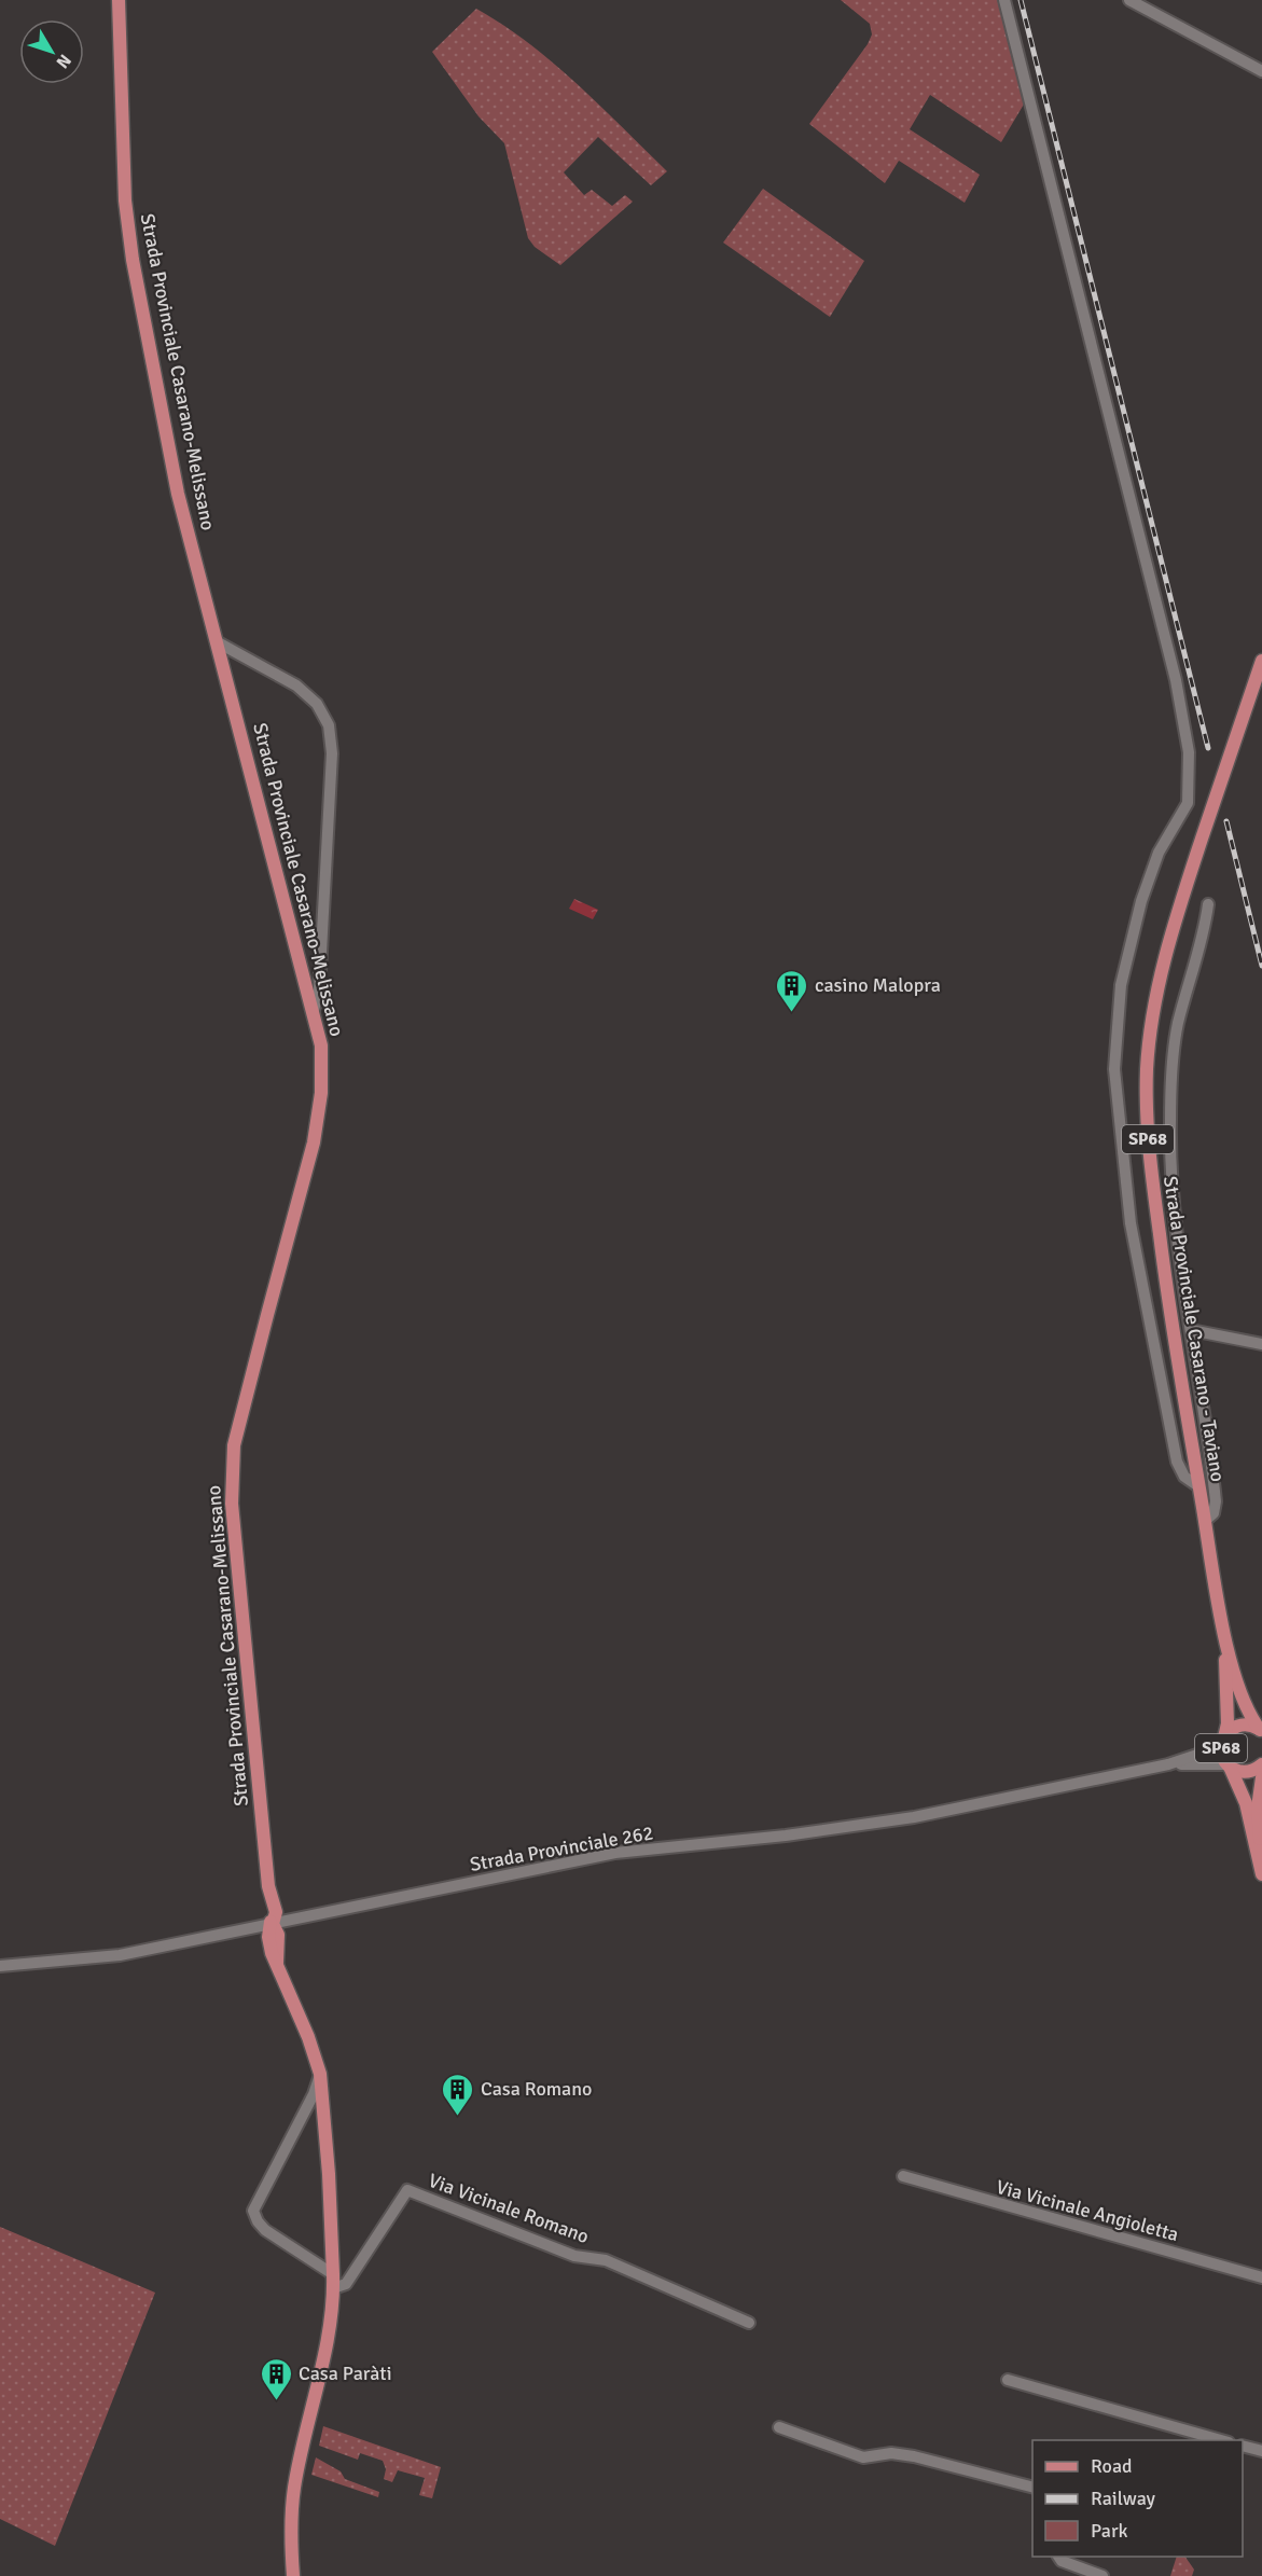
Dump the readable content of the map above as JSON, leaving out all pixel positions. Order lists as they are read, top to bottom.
{
  "streets": {
    "main road": ["Strada Provinciale Casarano-Melissano", "SP68", "Strada Provinciale Casarano - Taviano"],
    "street": ["Strada Provinciale 262", "Via Vicinale Romano", "Via Vicinale Angioletta"]
  },
  "crossings": [
    ["Strada Provinciale Casarano-Melissano", "Strada Provinciale 262"],
    ["Strada Provinciale Casarano-Melissano", "Via Vicinale Romano"],
    ["SP68", "Strada Provinciale Casarano - Taviano"]
  ],
  "places": {
    "building": ["casino Malopra", "Casa Romano", "Casa Paràti"]
  },
  "legend": ["Road", "Railway", "Park"],
  "north": "bottom right"
}
